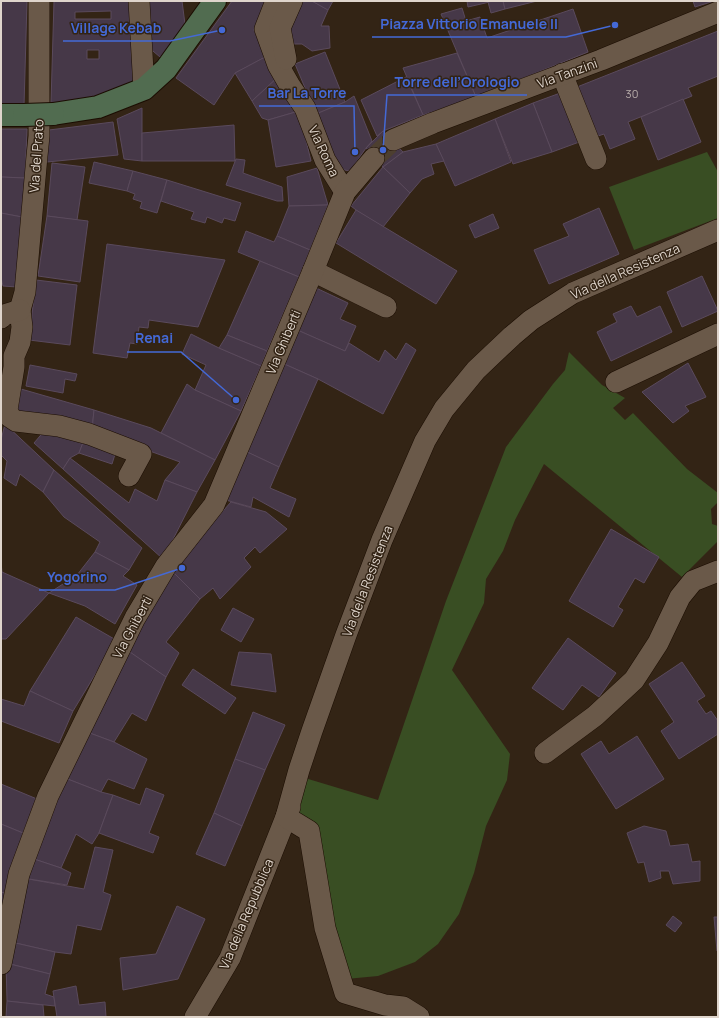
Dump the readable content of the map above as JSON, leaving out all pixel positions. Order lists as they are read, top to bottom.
{
  "streets": {
    "street": [
      "Via Tanzini",
      "Via Roma",
      "Via del Prato",
      "Via della Resistenza",
      "Via Ghiberti",
      "Via della Repubblica"
    ]
  },
  "crossings": [
    ["Via Roma", "Via Ghiberti"],
    ["Via della Resistenza", "Via della Repubblica"]
  ],
  "places": [
    "Piazza Vittorio Emanuele II",
    "Village Kebab",
    "Torre dell’Orologio",
    "Bar La Torre",
    "Renai",
    "Yogorino"
  ],
  "house_numbers": ["30"]
}
